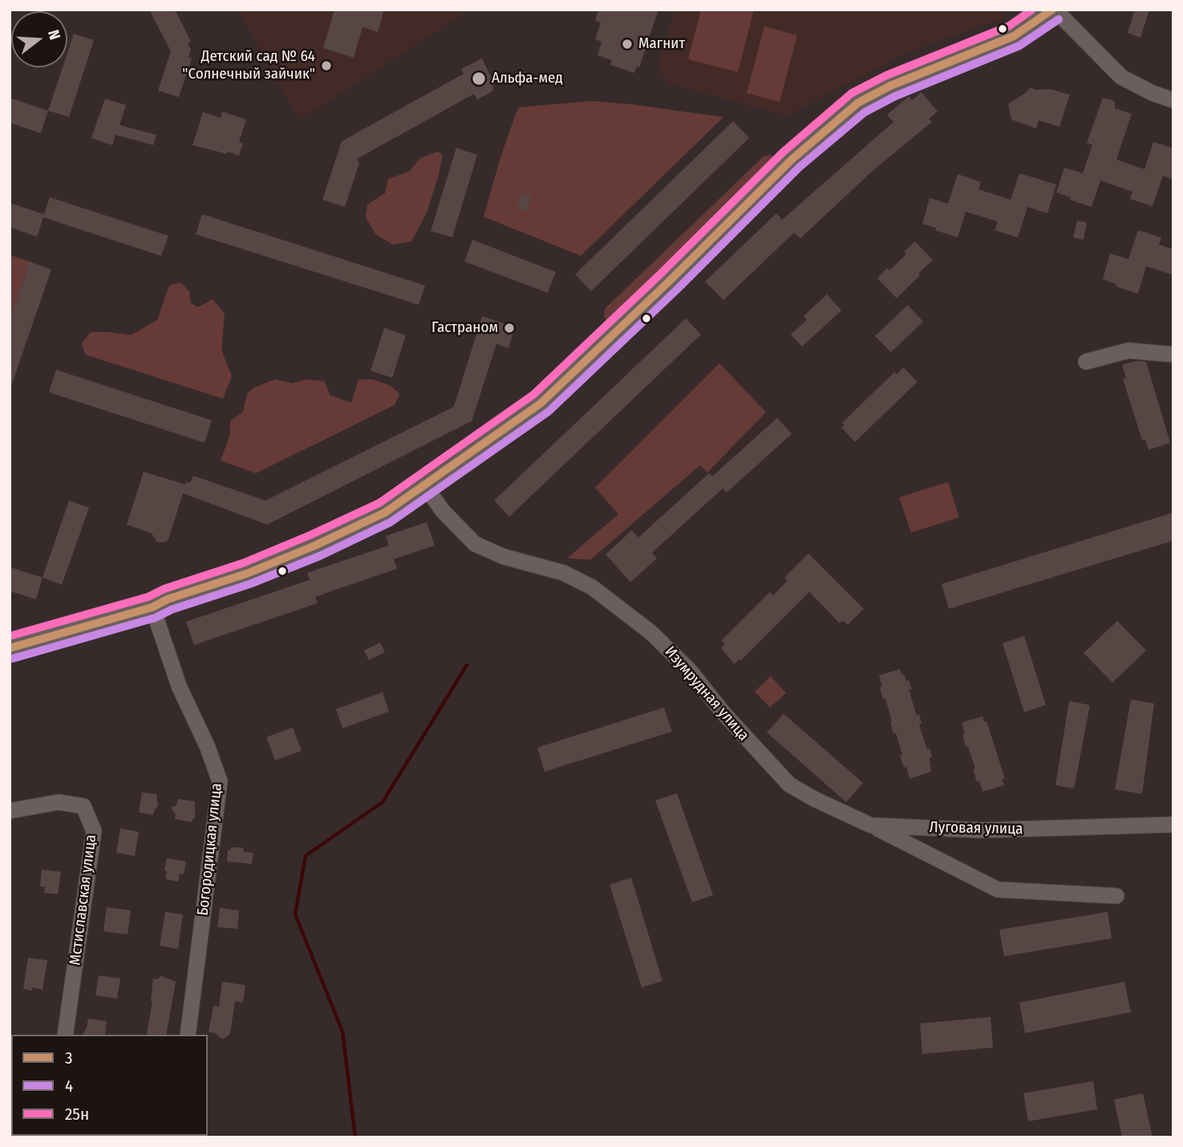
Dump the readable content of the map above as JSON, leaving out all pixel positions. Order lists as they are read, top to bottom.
{
  "streets": {
    "street": [
      "Изумрудная улица",
      "Луговая улица",
      "Богородицкая улица",
      "Мстиславская улица"
    ]
  },
  "crossings": [
    ["Изумрудная улица", "Луговая улица"]
  ],
  "places": [
    "Магнит",
    "Детский сад № 64 \"Солнечный зайчик\"",
    "Альфа-мед",
    "Гастраном"
  ],
  "lines": ["transit line 3", "transit line 25н", "transit line 4"],
  "legend": ["3", "4", "25н"],
  "north": "right"
}
